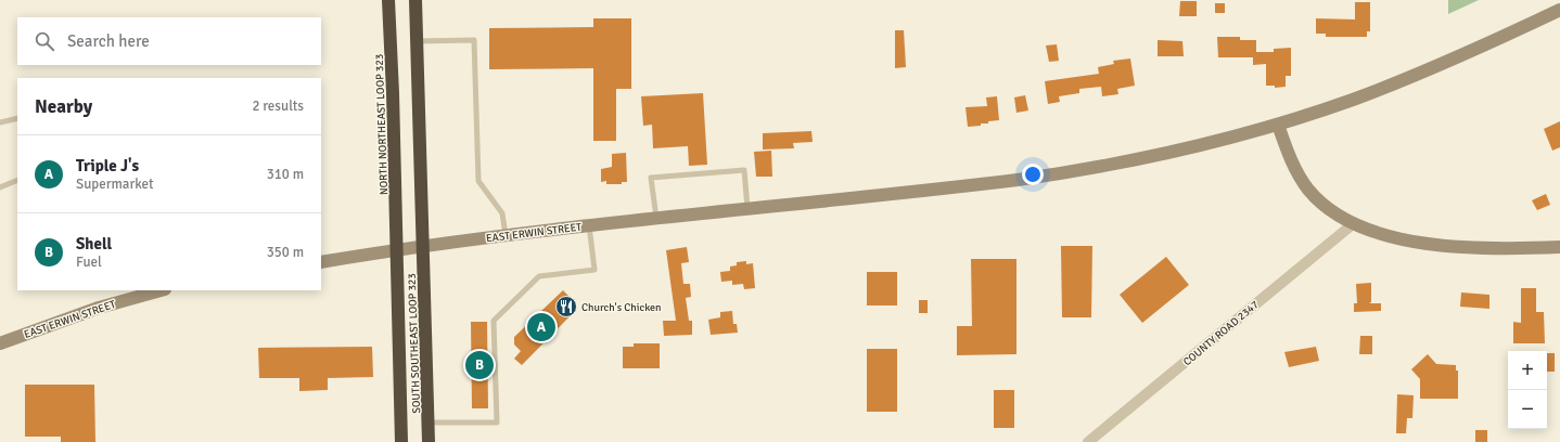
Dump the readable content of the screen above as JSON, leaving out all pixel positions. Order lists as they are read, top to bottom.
{
  "streets": {
    "highway": ["NORTH NORTHEAST LOOP 323", "SOUTH SOUTHEAST LOOP 323"],
    "main road": ["EAST ERWIN STREET"],
    "street": ["COUNTY ROAD 2347"]
  },
  "crossings": [
    ["NORTH NORTHEAST LOOP 323", "EAST ERWIN STREET"],
    ["NORTH NORTHEAST LOOP 323", "SOUTH SOUTHEAST LOOP 323"],
    ["EAST ERWIN STREET", "SOUTH SOUTHEAST LOOP 323"]
  ],
  "places": {
    "restaurant": ["Church's Chicken"]
  },
  "page": {
    "search": "Search here",
    "heading": ["Nearby", "2 results"],
    "list": [
      {
        "mark": "A",
        "name": "Triple J's",
        "note": "Supermarket",
        "value": "310 m"
      },
      {
        "mark": "B",
        "name": "Shell",
        "note": "Fuel",
        "value": "350 m"
      }
    ],
    "pins": ["A", "B"],
    "map_buttons": ["+", "−"]
  }
}
